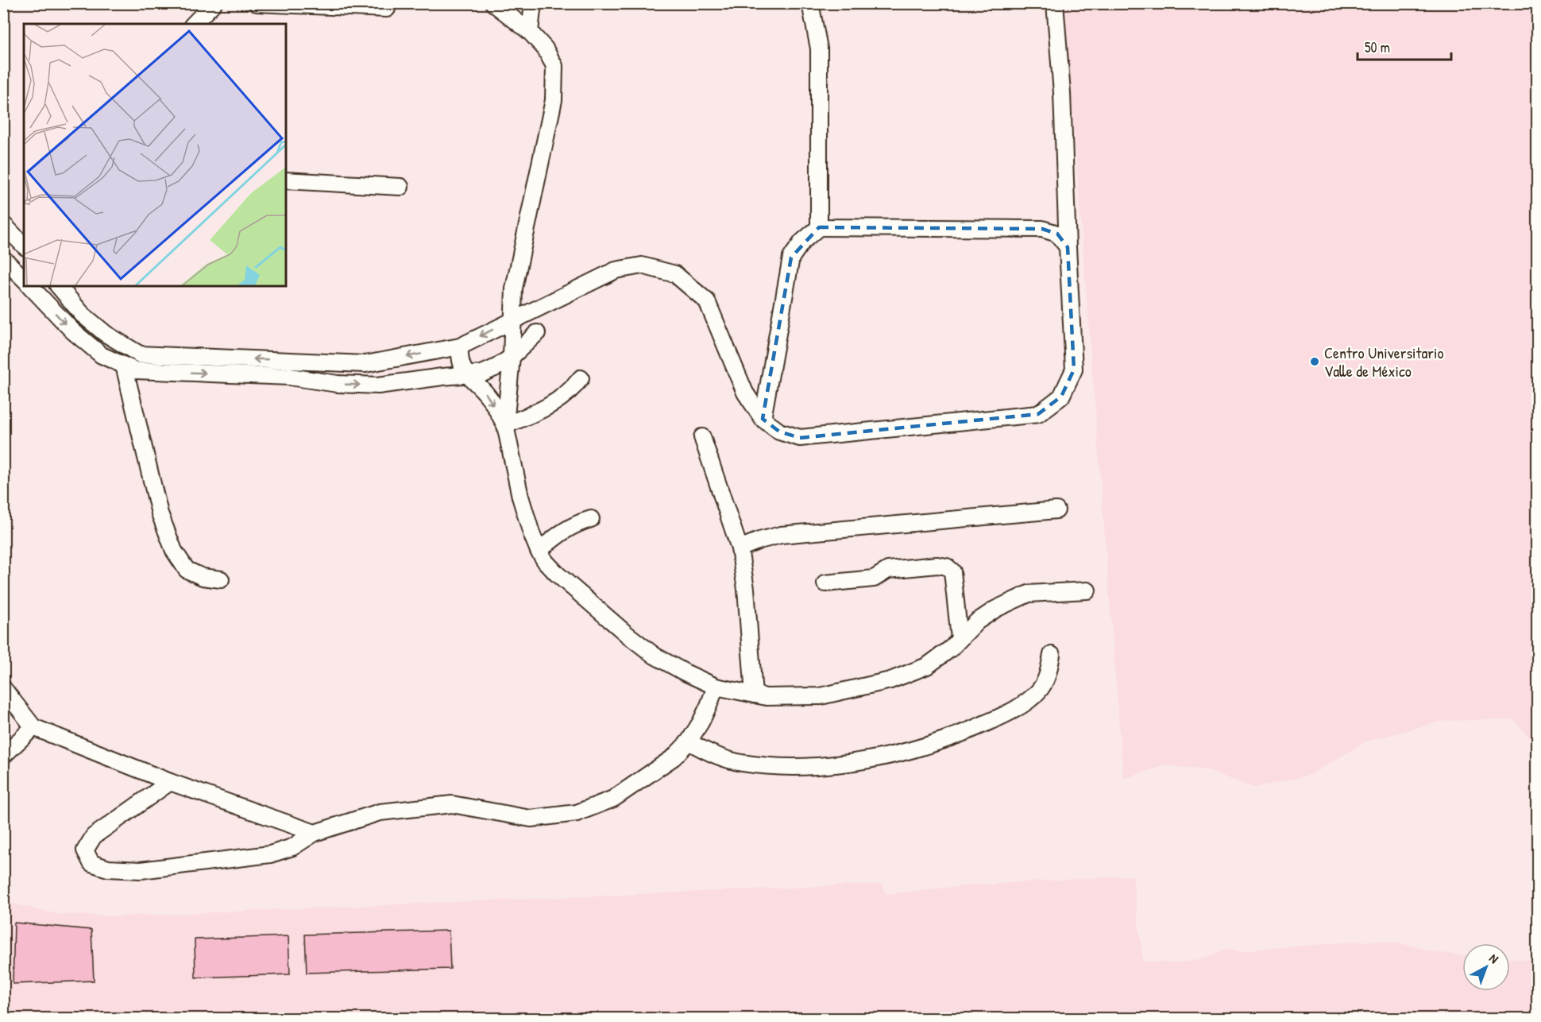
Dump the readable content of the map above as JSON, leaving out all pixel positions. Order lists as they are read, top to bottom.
{
  "places": ["Centro Universitario Valle de México"],
  "scale_bar": "50 m",
  "north": "top right"
}
